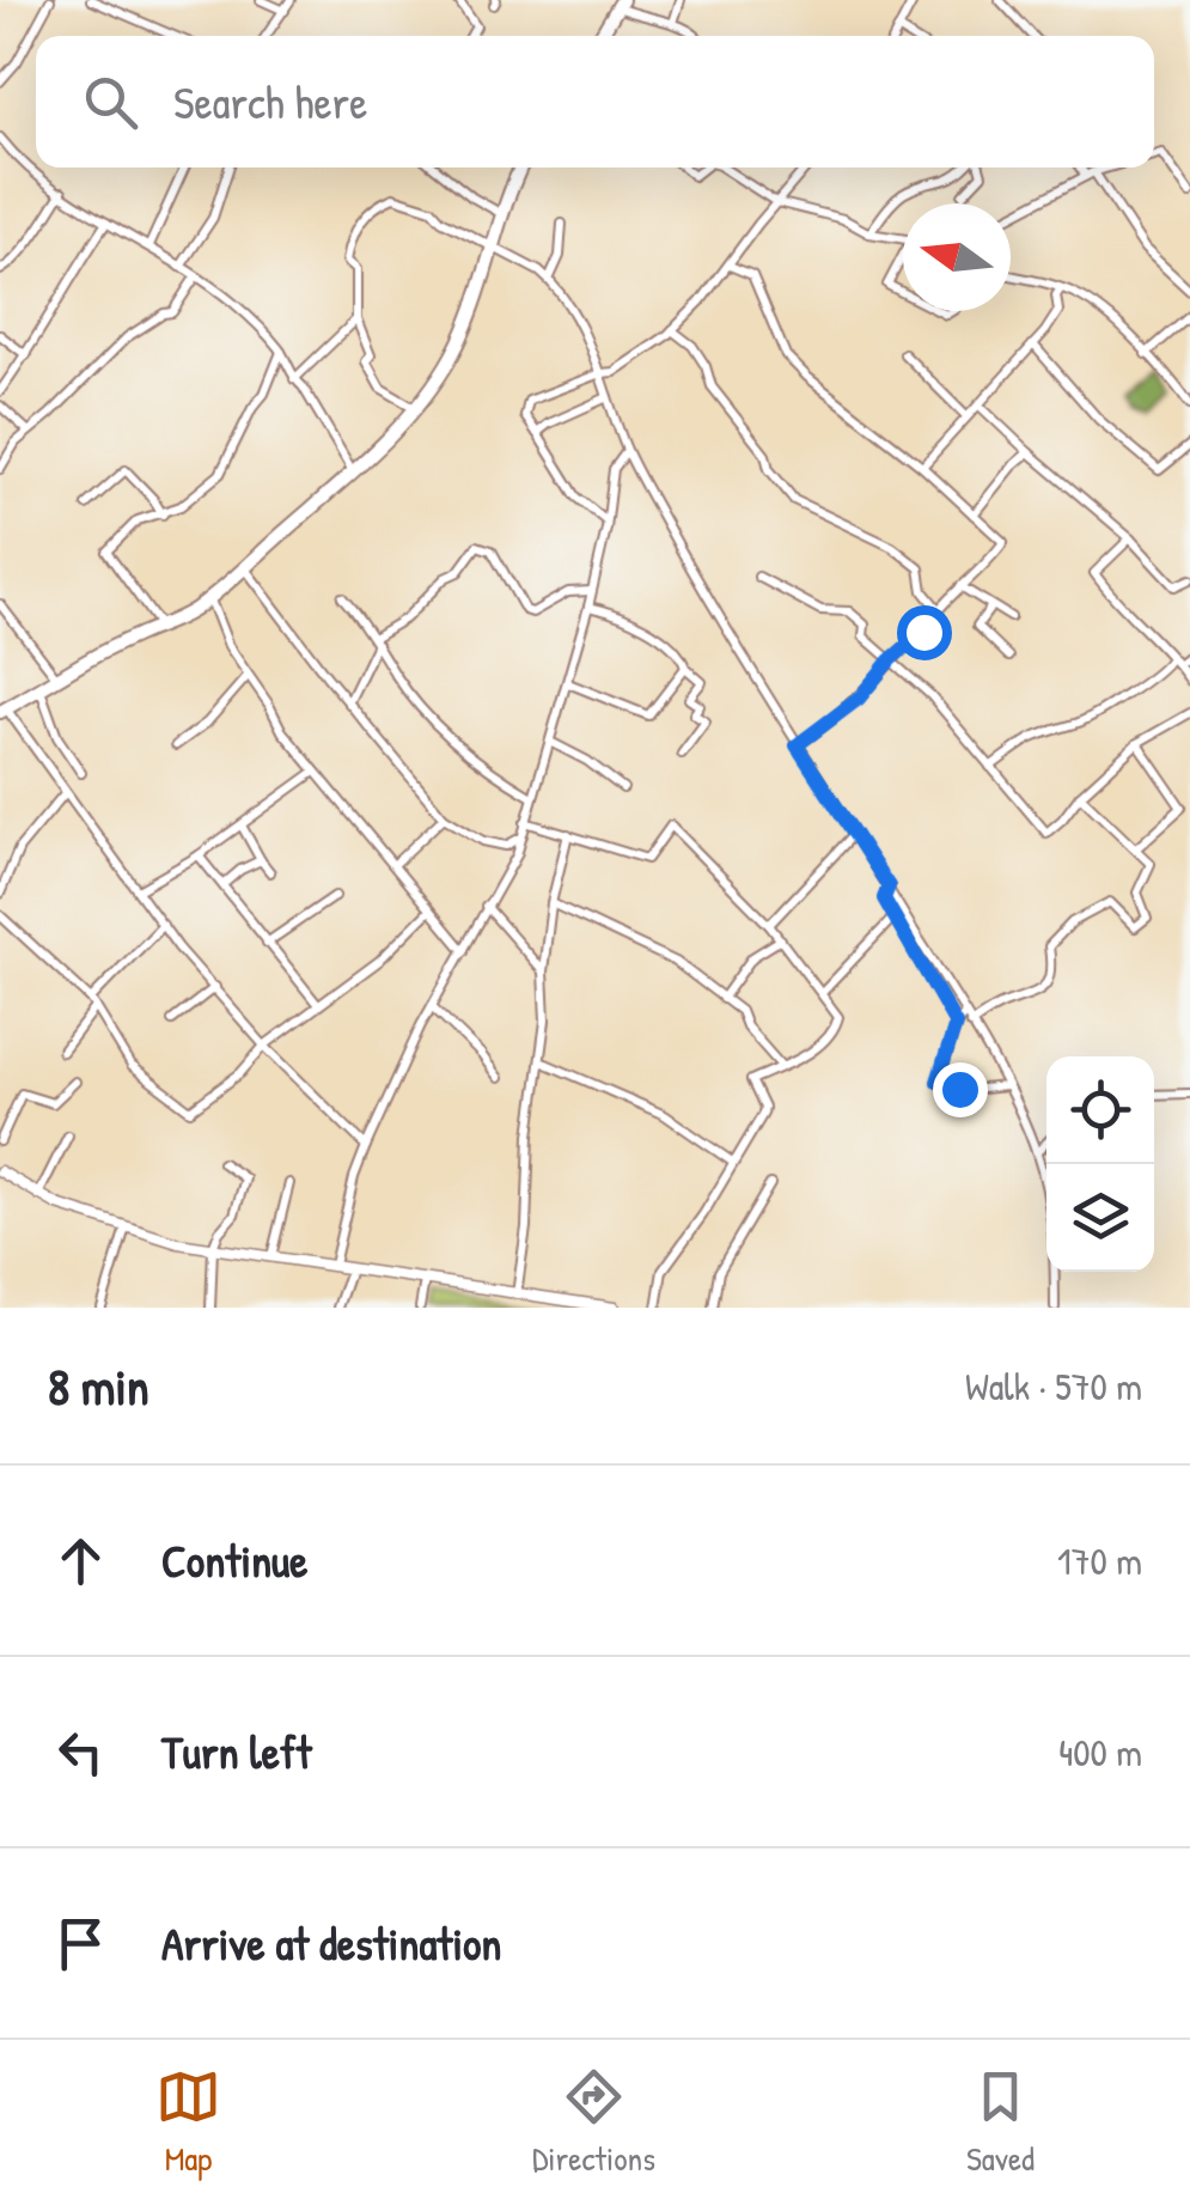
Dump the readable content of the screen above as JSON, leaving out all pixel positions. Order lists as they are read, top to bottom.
{
  "north": "left",
  "page": {
    "search": "Search here",
    "heading": ["8 min", "Walk · 570 m"],
    "list": [
      ["Continue", "170 m"],
      ["Turn left", "400 m"],
      "Arrive at destination"
    ],
    "nav": ["Map", "Directions", "Saved"]
  }
}
